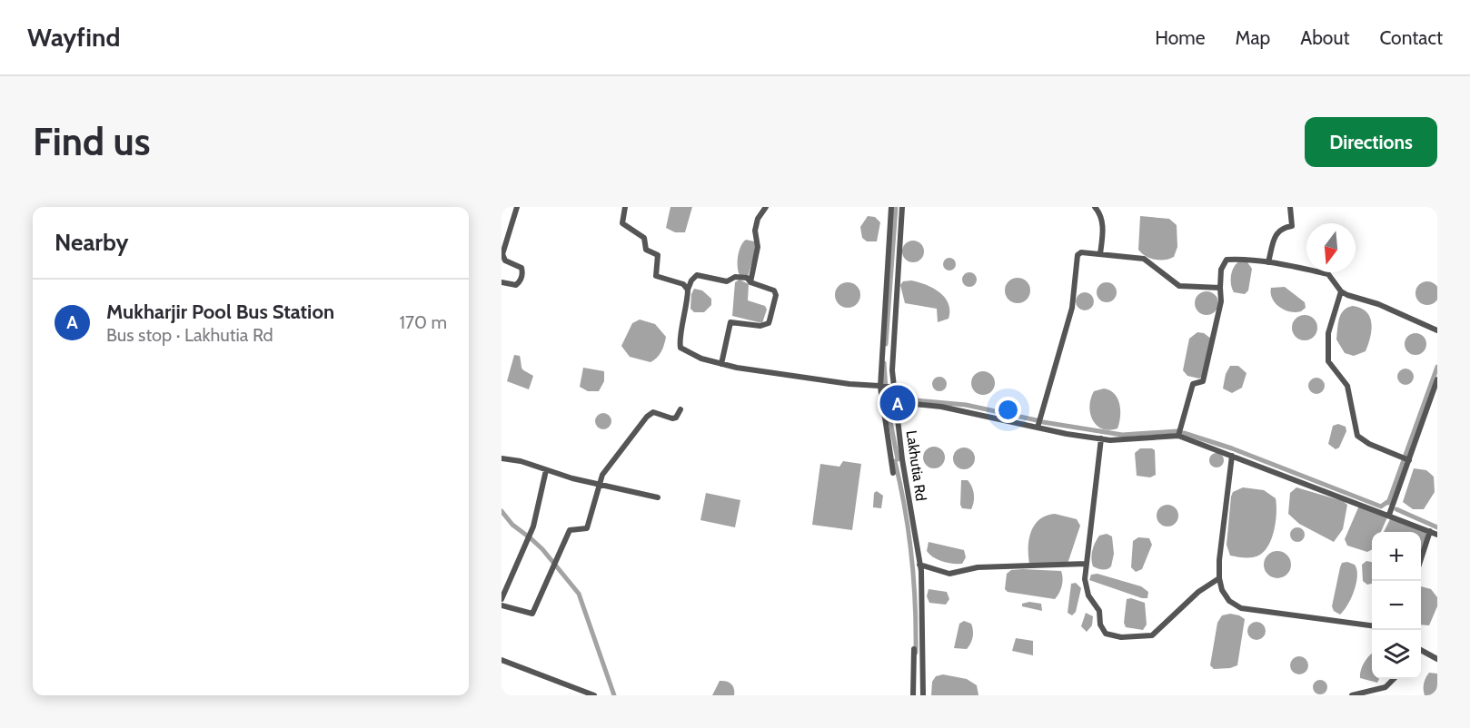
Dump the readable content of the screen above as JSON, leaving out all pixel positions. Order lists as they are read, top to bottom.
{
  "streets": {
    "street": ["Lakhutia Rd"]
  },
  "north": "bottom",
  "page": {
    "header": "Wayfind",
    "nav": [
      "Home",
      "Map",
      "About",
      "Contact"
    ],
    "buttons": "Directions",
    "title": "Find us",
    "heading": "Nearby",
    "list": [
      {
        "mark": "A",
        "name": "Mukharjir Pool Bus Station",
        "note": "Bus stop · Lakhutia Rd",
        "value": "170 m"
      }
    ],
    "pins": "A",
    "map_buttons": ["+", "−"]
  }
}
